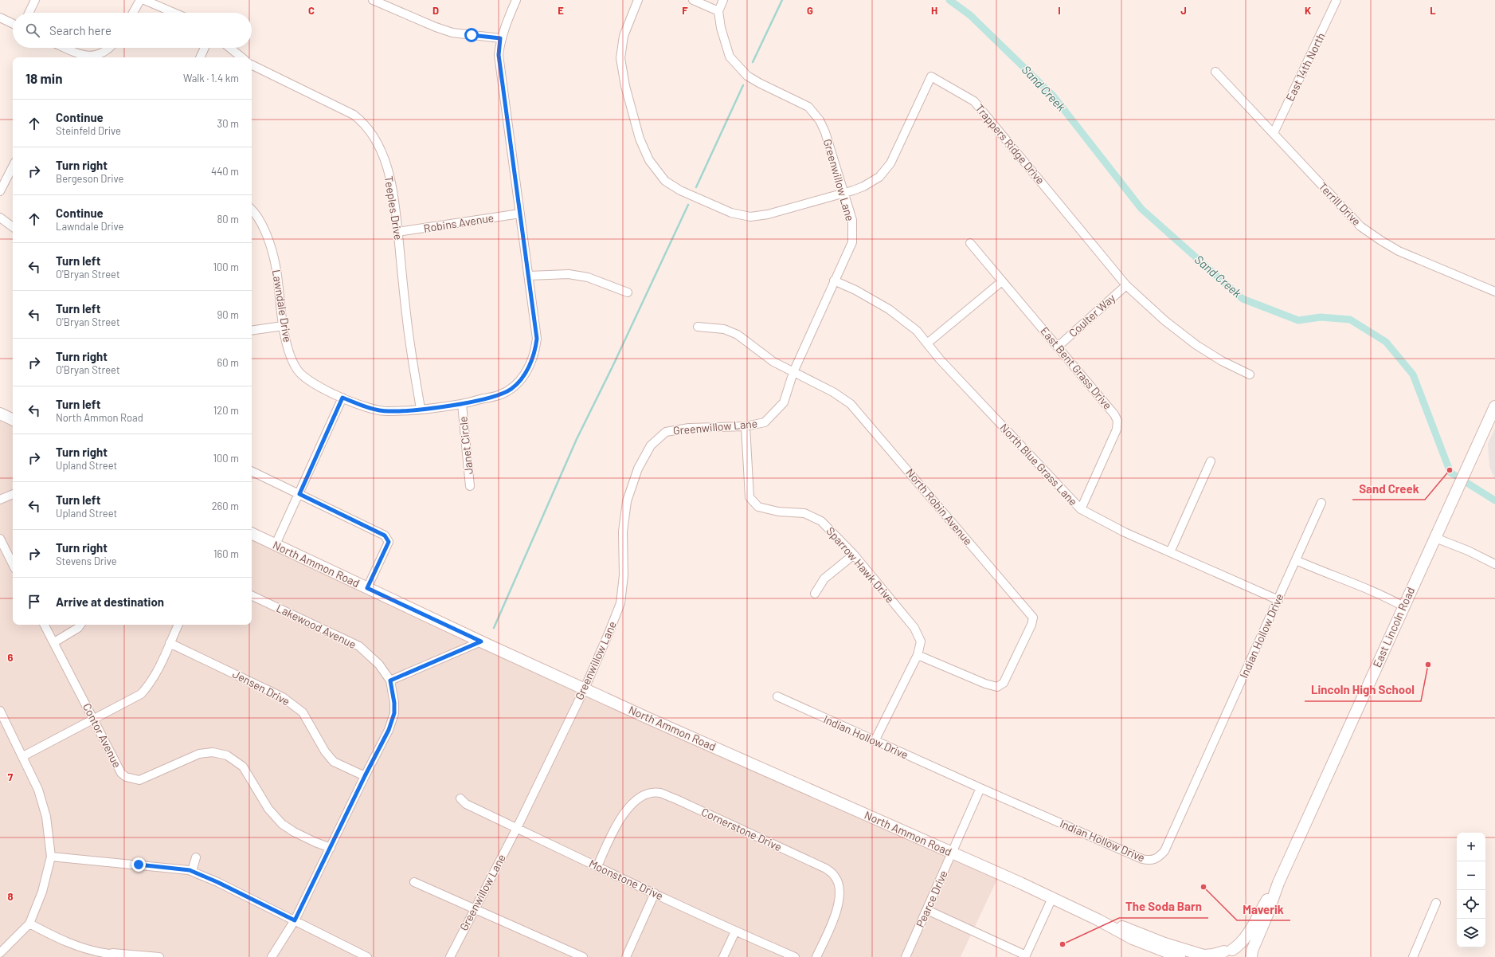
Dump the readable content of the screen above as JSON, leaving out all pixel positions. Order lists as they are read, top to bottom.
{
  "streets": {
    "main road": ["North Ammon Road", "East Lincoln Road"],
    "street": [
      "East 14th North",
      "Trappers Ridge Drive",
      "Greenwillow Lane",
      "Terrill Drive",
      "Teeples Drive",
      "Robins Avenue",
      "Lawndale Drive",
      "Coulter Way",
      "East Bent Grass Drive",
      "Janet Circle",
      "North Blue Grass Lane",
      "North Robin Avenue",
      "Sparrow Hawk Drive",
      "Lakewood Avenue",
      "Indian Hollow Drive",
      "Jensen Drive",
      "Contor Avenue",
      "Cornerstone Drive",
      "Moonstone Drive",
      "Pearce Drive"
    ]
  },
  "crossings": [
    ["East 14th North", "Terrill Drive"],
    ["Trappers Ridge Drive", "Greenwillow Lane"],
    ["Trappers Ridge Drive", "Coulter Way"],
    ["Greenwillow Lane", "North Blue Grass Lane"],
    ["Greenwillow Lane", "North Robin Avenue"],
    ["Greenwillow Lane", "North Ammon Road"],
    ["Greenwillow Lane", "Sparrow Hawk Drive"],
    ["Greenwillow Lane", "Moonstone Drive"],
    ["Teeples Drive", "Robins Avenue"],
    ["Teeples Drive", "Lawndale Drive"],
    ["Robins Avenue", "Lawndale Drive"],
    ["Lawndale Drive", "Janet Circle"],
    ["Coulter Way", "East Bent Grass Drive"],
    ["East Bent Grass Drive", "North Blue Grass Lane"],
    ["North Blue Grass Lane", "Indian Hollow Drive"],
    ["North Robin Avenue", "Sparrow Hawk Drive"],
    ["North Ammon Road", "East Lincoln Road"],
    ["North Ammon Road", "Pearce Drive"],
    ["Sparrow Hawk Drive", "Indian Hollow Drive"],
    ["Indian Hollow Drive", "Pearce Drive"],
    ["Cornerstone Drive", "Moonstone Drive"]
  ],
  "water": ["Sand Creek"],
  "places": [
    "Sand Creek",
    "Lincoln High School",
    "Maverik",
    "The Soda Barn"
  ],
  "page": {
    "search": "Search here",
    "heading": ["18 min", "Walk · 1.4 km"],
    "list": [
      ["Continue", "Steinfeld Drive", "30 m"],
      ["Turn right", "Bergeson Drive", "440 m"],
      ["Continue", "Lawndale Drive", "80 m"],
      ["Turn left", "O'Bryan Street", "100 m"],
      ["Turn left", "O'Bryan Street", "90 m"],
      ["Turn right", "O'Bryan Street", "60 m"],
      ["Turn left", "North Ammon Road", "120 m"],
      ["Turn right", "Upland Street", "100 m"],
      ["Turn left", "Upland Street", "260 m"],
      ["Turn right", "Stevens Drive", "160 m"],
      "Arrive at destination"
    ],
    "map_buttons": ["+", "−"]
  },
  "grid": {
    "columns": [
      "C",
      "D",
      "E",
      "F",
      "G",
      "H",
      "I",
      "J",
      "K",
      "L"
    ],
    "rows": ["6", "7", "8"]
  }
}
